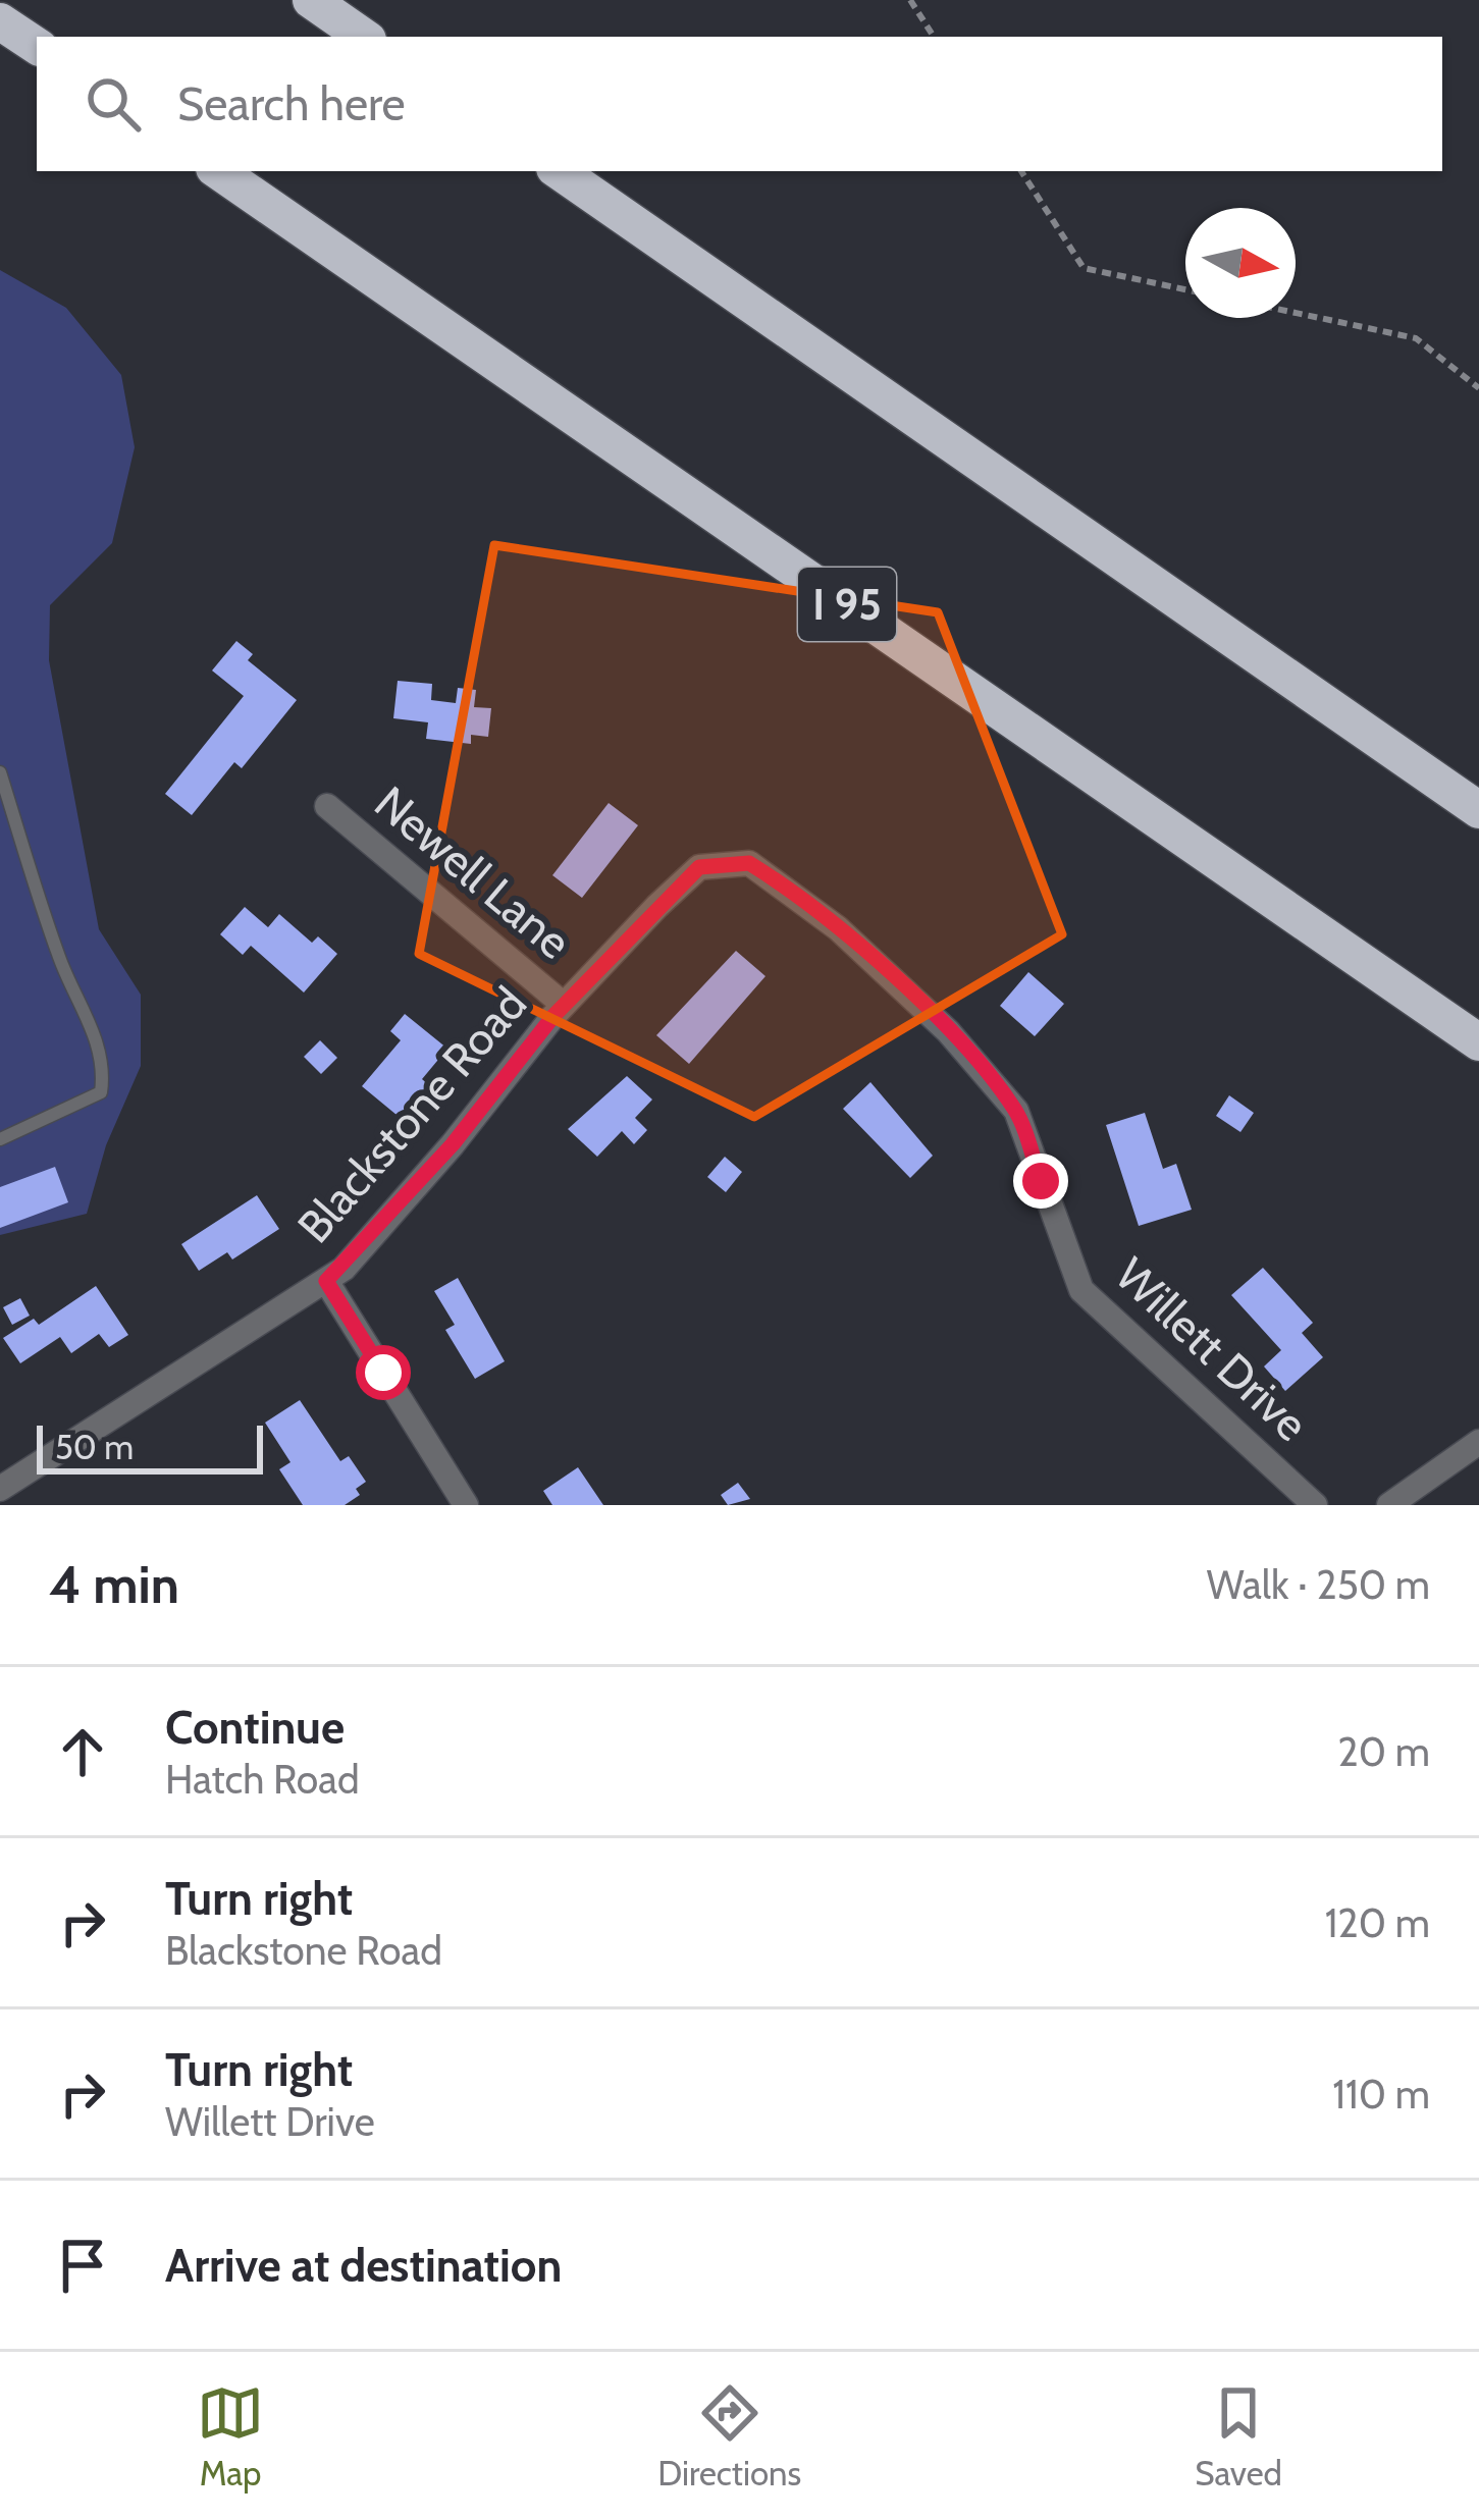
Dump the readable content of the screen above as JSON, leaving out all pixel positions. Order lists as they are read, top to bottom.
{
  "streets": {
    "highway": ["I 95"],
    "street": ["Newell Lane", "Blackstone Road", "Willett Drive"]
  },
  "crossings": [
    ["Newell Lane", "Blackstone Road"],
    ["Blackstone Road", "Willett Drive"]
  ],
  "scale_bar": "50 m",
  "north": "right",
  "page": {
    "search": "Search here",
    "scale": "50 m",
    "heading": ["4 min", "Walk · 250 m"],
    "list": [
      ["Continue", "Hatch Road", "20 m"],
      ["Turn right", "Blackstone Road", "120 m"],
      ["Turn right", "Willett Drive", "110 m"],
      "Arrive at destination"
    ],
    "nav": ["Map", "Directions", "Saved"]
  }
}
